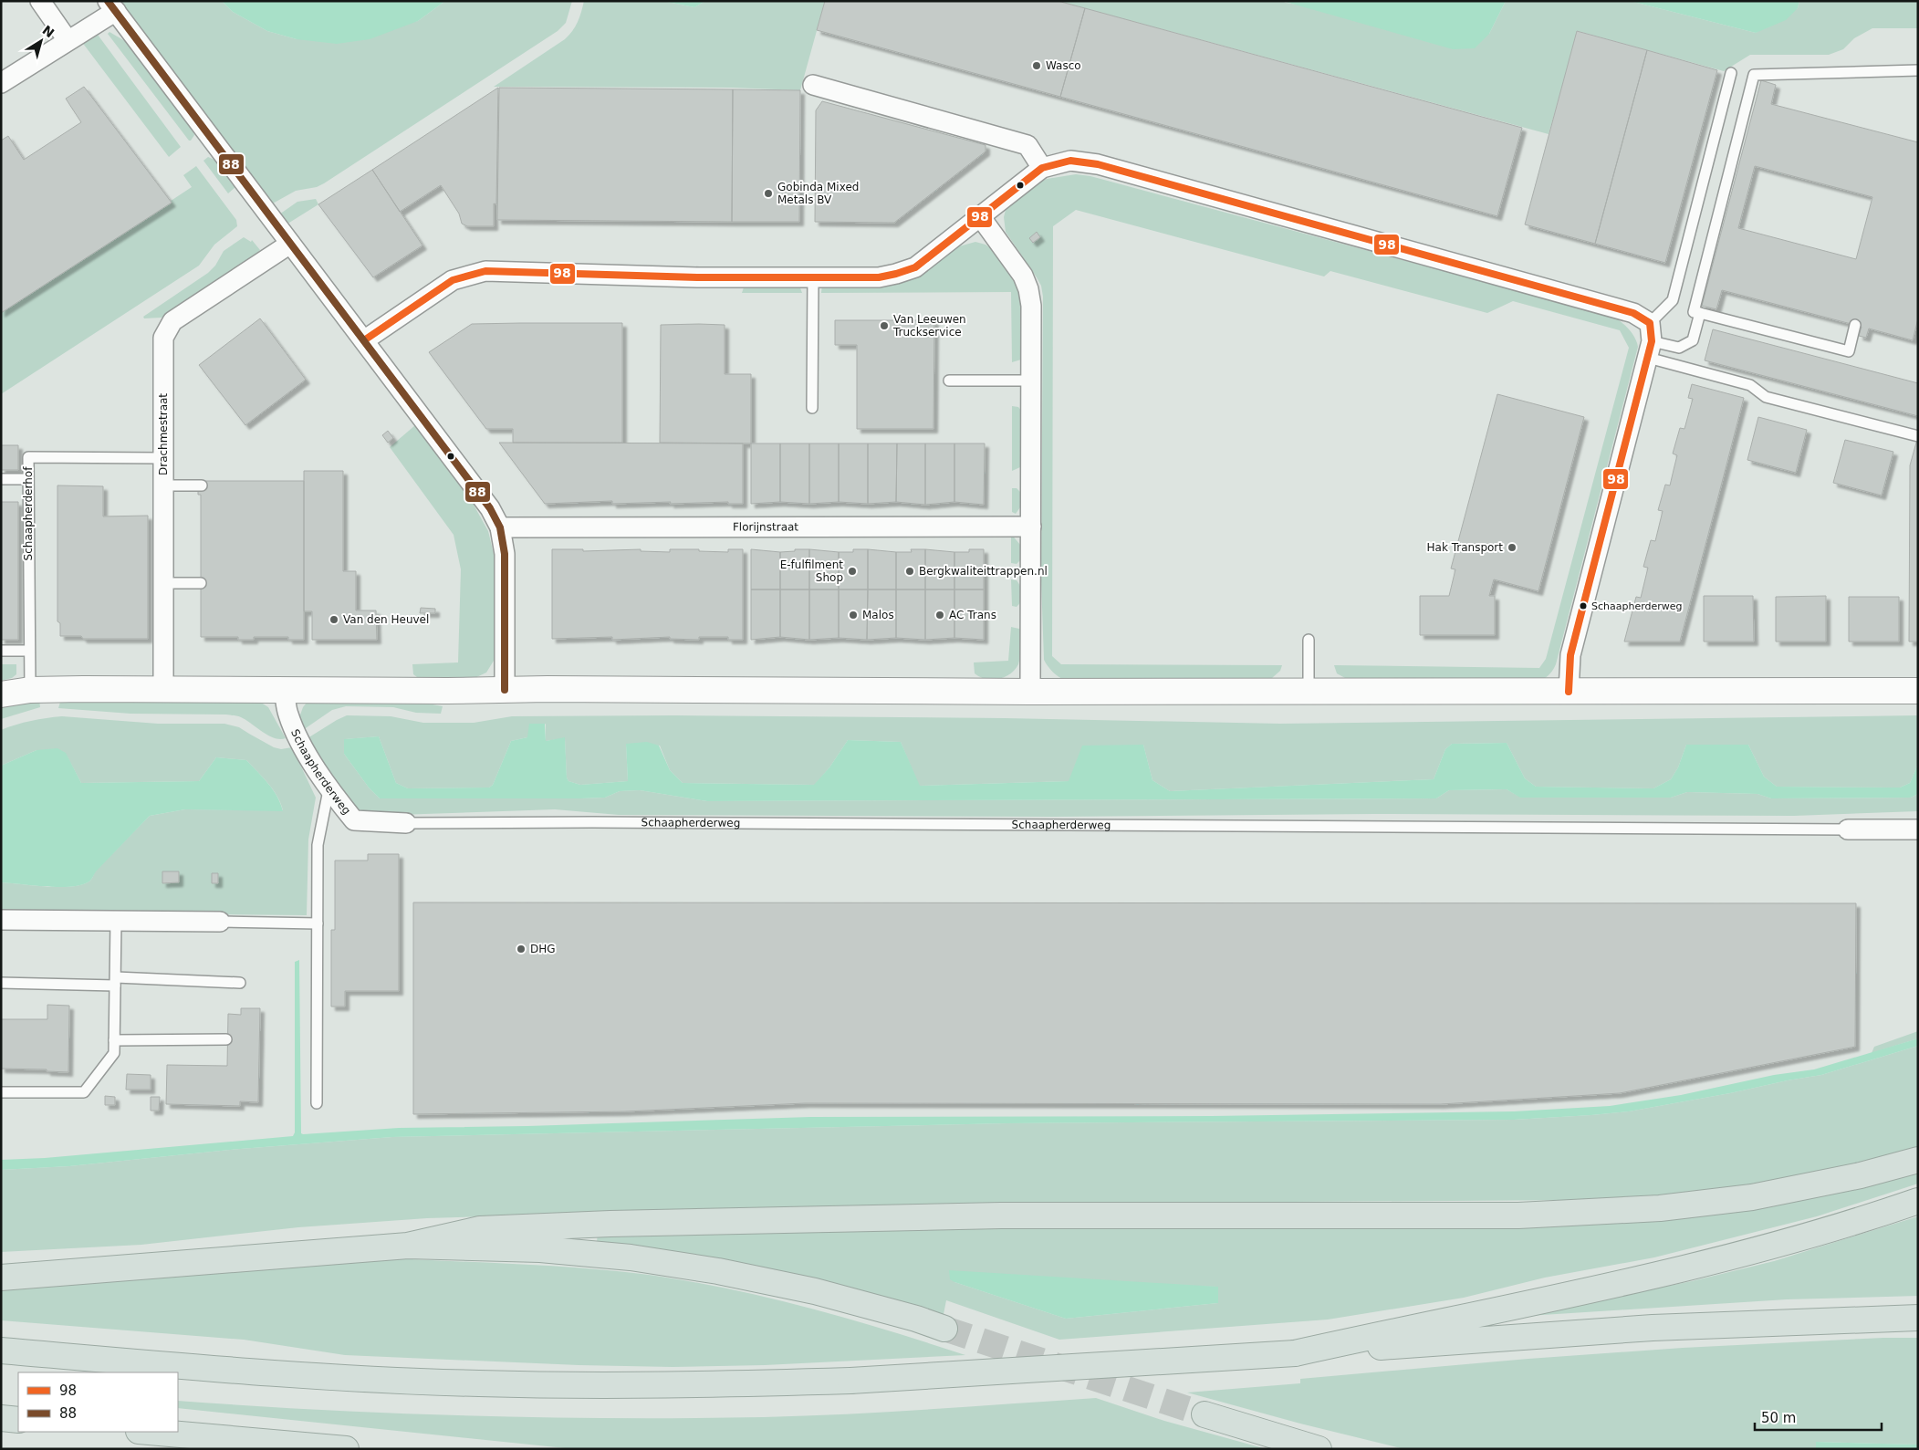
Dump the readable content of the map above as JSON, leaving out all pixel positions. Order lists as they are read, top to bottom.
{
  "streets": {
    "street": ["Drachmestraat", "Florijnstraat", "Schaapherderweg"],
    "lane": ["Schaapherderhof"]
  },
  "crossings": [
    ["Drachmestraat", "Schaapherderhof"]
  ],
  "places": [
    "Wasco",
    "Gobinda Mixed Metals BV",
    "Van Leeuwen Truckservice",
    "Hak Transport",
    "E-fulfilment Shop",
    "Bergkwaliteittrappen.nl",
    "Schaapherderweg",
    "Malos",
    "AC Trans",
    "Van den Heuvel",
    "DHG"
  ],
  "lines": ["transit line 88", "transit line 98"],
  "legend": ["98", "88"],
  "scale_bar": "50 m",
  "north": "top right"
}
